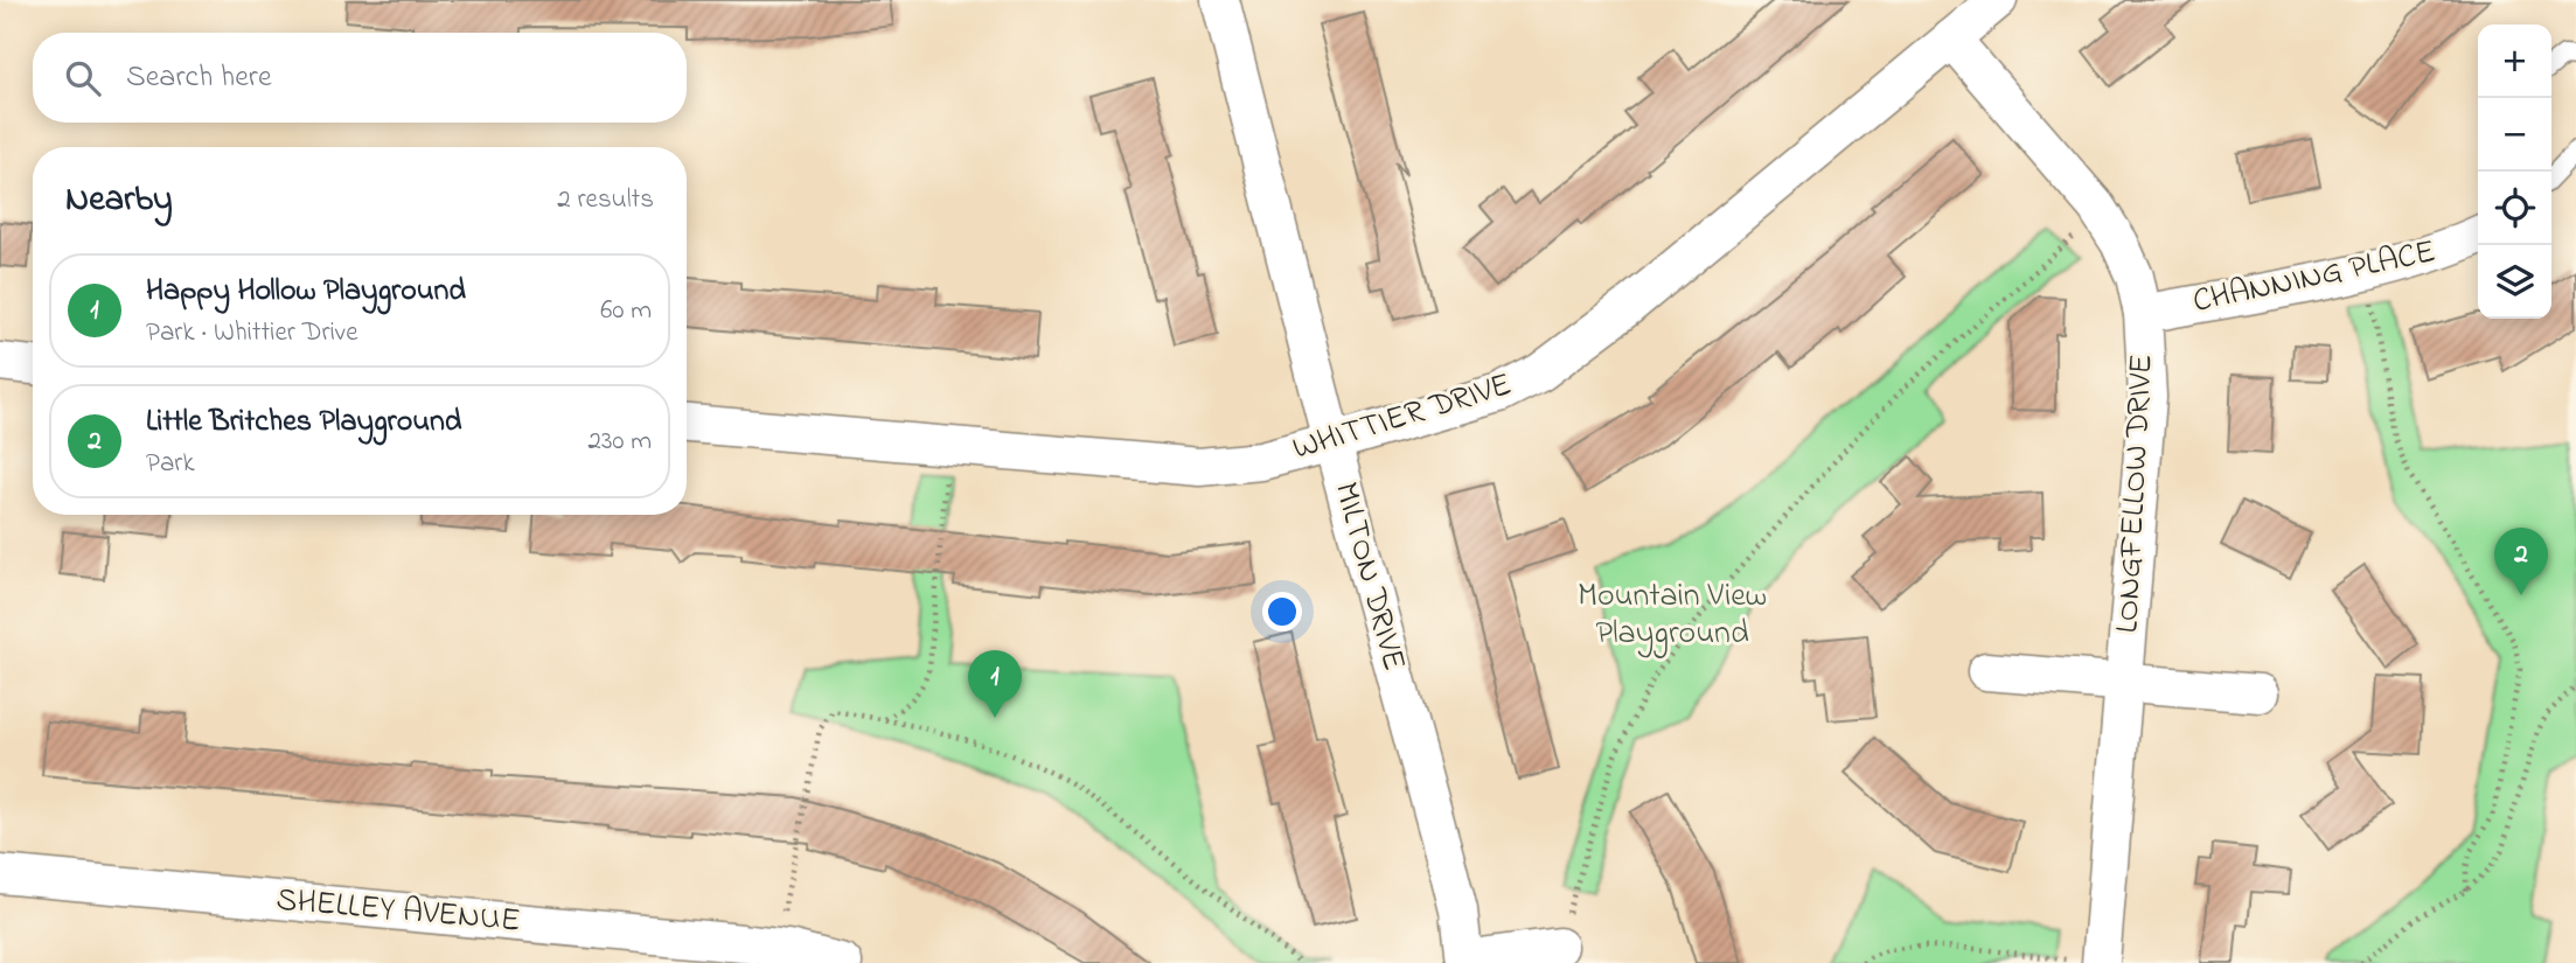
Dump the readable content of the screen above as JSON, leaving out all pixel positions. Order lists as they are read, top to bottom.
{
  "streets": {
    "street": [
      "CHANNING PLACE",
      "WHITTIER DRIVE",
      "LONGFELLOW DRIVE",
      "MILTON DRIVE",
      "SHELLEY AVENUE"
    ]
  },
  "crossings": [
    ["CHANNING PLACE", "LONGFELLOW DRIVE"],
    ["WHITTIER DRIVE", "LONGFELLOW DRIVE"],
    ["WHITTIER DRIVE", "MILTON DRIVE"]
  ],
  "parks": ["Mountain View Playground"],
  "page": {
    "map_buttons": ["+", "−"],
    "search": "Search here",
    "heading": ["Nearby", "2 results"],
    "list": [
      {
        "mark": "1",
        "name": "Happy Hollow Playground",
        "note": "Park · Whittier Drive",
        "value": "60 m"
      },
      {
        "mark": "2",
        "name": "Little Britches Playground",
        "note": "Park",
        "value": "230 m"
      }
    ],
    "pins": ["2", "1"]
  }
}
